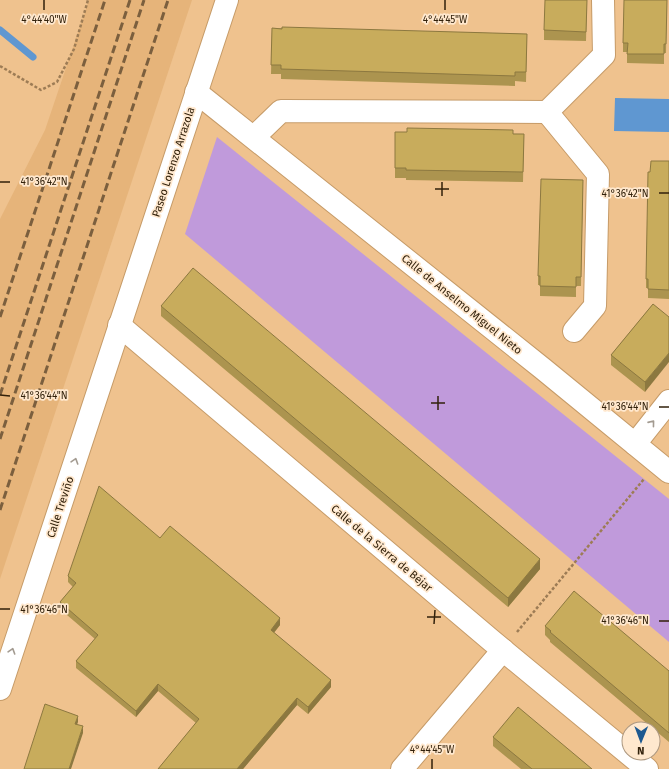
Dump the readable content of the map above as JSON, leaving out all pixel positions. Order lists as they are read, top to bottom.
{
  "streets": {
    "street": [
      "Paseo Lorenzo Arrazola",
      "Calle de Anselmo Miguel Nieto",
      "Calle Treviño",
      "Calle de la Sierra de Béjar"
    ]
  },
  "crossings": [
    ["Paseo Lorenzo Arrazola", "Calle de Anselmo Miguel Nieto"],
    ["Paseo Lorenzo Arrazola", "Calle Treviño"],
    ["Paseo Lorenzo Arrazola", "Calle de la Sierra de Béjar"],
    ["Calle Treviño", "Calle de la Sierra de Béjar"]
  ],
  "one_way": ["Calle Treviño"],
  "north": "bottom",
  "coordinates": [
    "4°44'40\"W",
    "4°44'45\"W",
    "41°36'42\"N",
    "41°36'44\"N",
    "41°36'46\"N"
  ]
}
